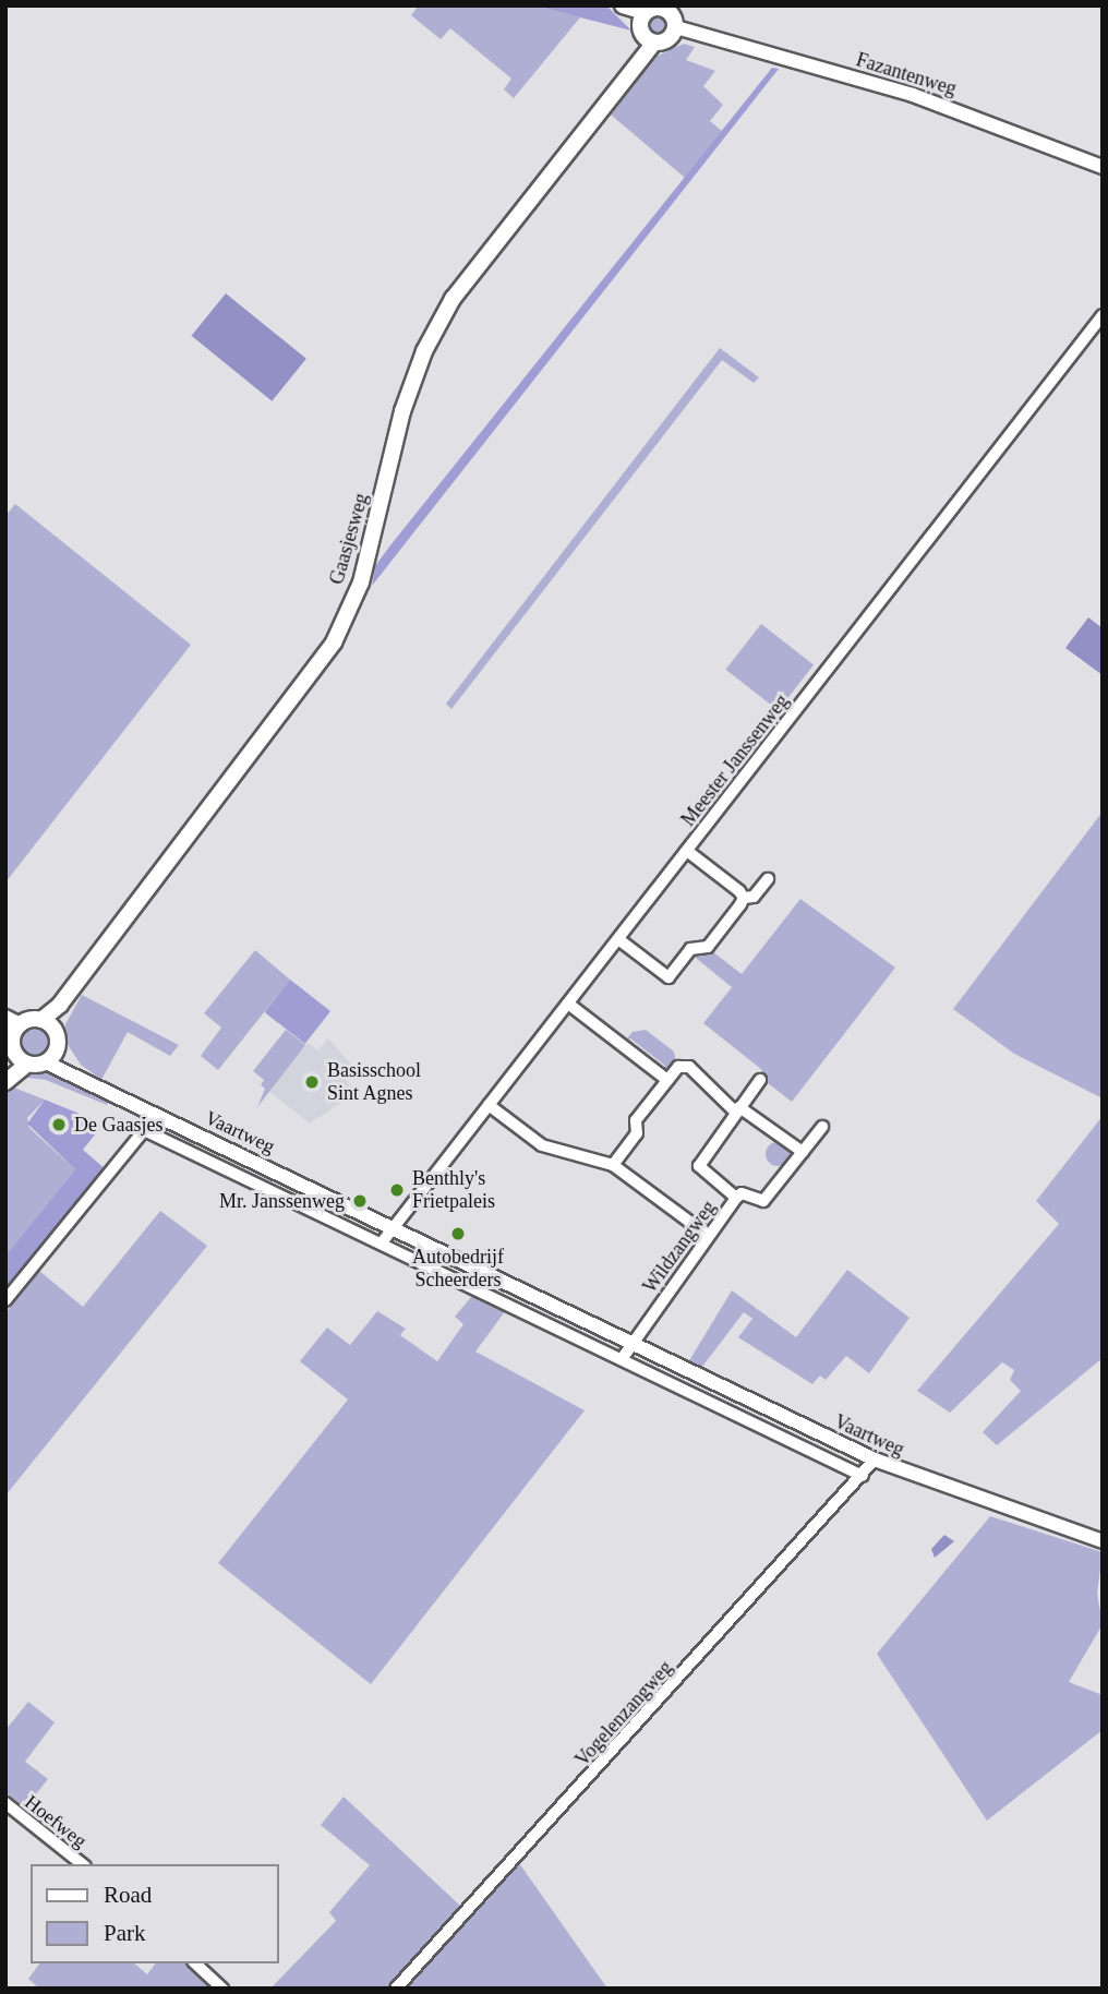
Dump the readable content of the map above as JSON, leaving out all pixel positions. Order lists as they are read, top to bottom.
{
  "streets": {
    "main road": ["Gaasjesweg"],
    "street": [
      "Fazantenweg",
      "Meester Janssenweg",
      "Vaartweg",
      "Wildzangweg",
      "Vogelenzangweg",
      "Hoefweg"
    ]
  },
  "crossings": [
    ["Meester Janssenweg", "Vaartweg"],
    ["Vaartweg", "Wildzangweg"],
    ["Vaartweg", "Vogelenzangweg"]
  ],
  "places": [
    "Basisschool Sint Agnes",
    "De Gaasjes",
    "Benthly's Frietpaleis",
    "Mr. Janssenweg",
    "Autobedrijf Scheerders"
  ],
  "legend": ["Road", "Park"]
}
